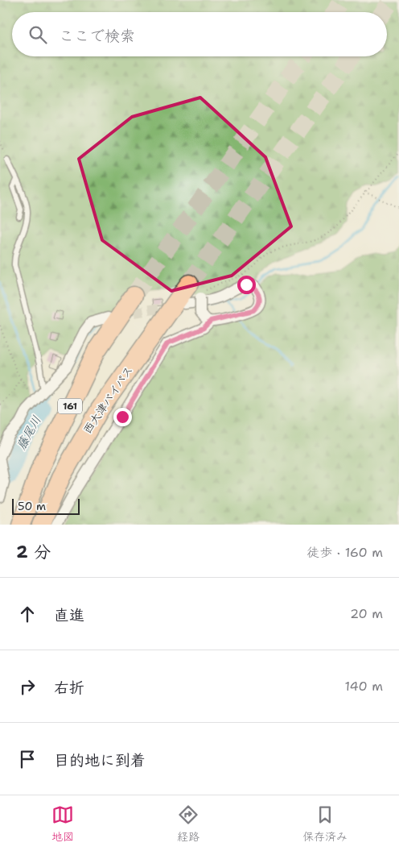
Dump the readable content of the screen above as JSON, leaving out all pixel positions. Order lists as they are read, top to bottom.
{
  "streets": {
    "highway": ["西大津バイパス", "161"]
  },
  "water": ["藤尾川"],
  "scale_bar": "50 m",
  "page": {
    "search": "ここで検索",
    "scale": "50 m",
    "heading": ["2 分", "徒歩 · 160 m"],
    "list": [
      ["直進", "20 m"],
      ["右折", "140 m"],
      "目的地に到着"
    ],
    "nav": ["地図", "経路", "保存済み"]
  }
}
